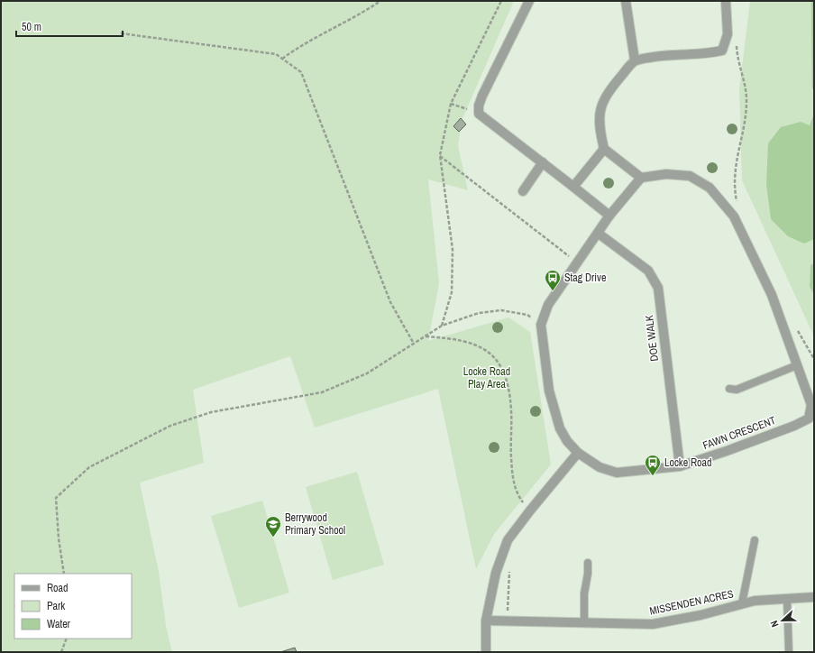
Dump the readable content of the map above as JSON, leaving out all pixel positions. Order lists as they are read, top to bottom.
{
  "streets": {
    "street": ["DOE WALK", "FAWN CRESCENT", "MISSENDEN ACRES"]
  },
  "crossings": [
    ["DOE WALK", "FAWN CRESCENT"]
  ],
  "parks": ["Locke Road Play Area"],
  "places": {
    "bus stop": ["Stag Drive", "Locke Road"],
    "school or university": ["Berrywood Primary School"]
  },
  "legend": ["Road", "Park", "Water"],
  "scale_bar": "50 m",
  "north": "left"
}
